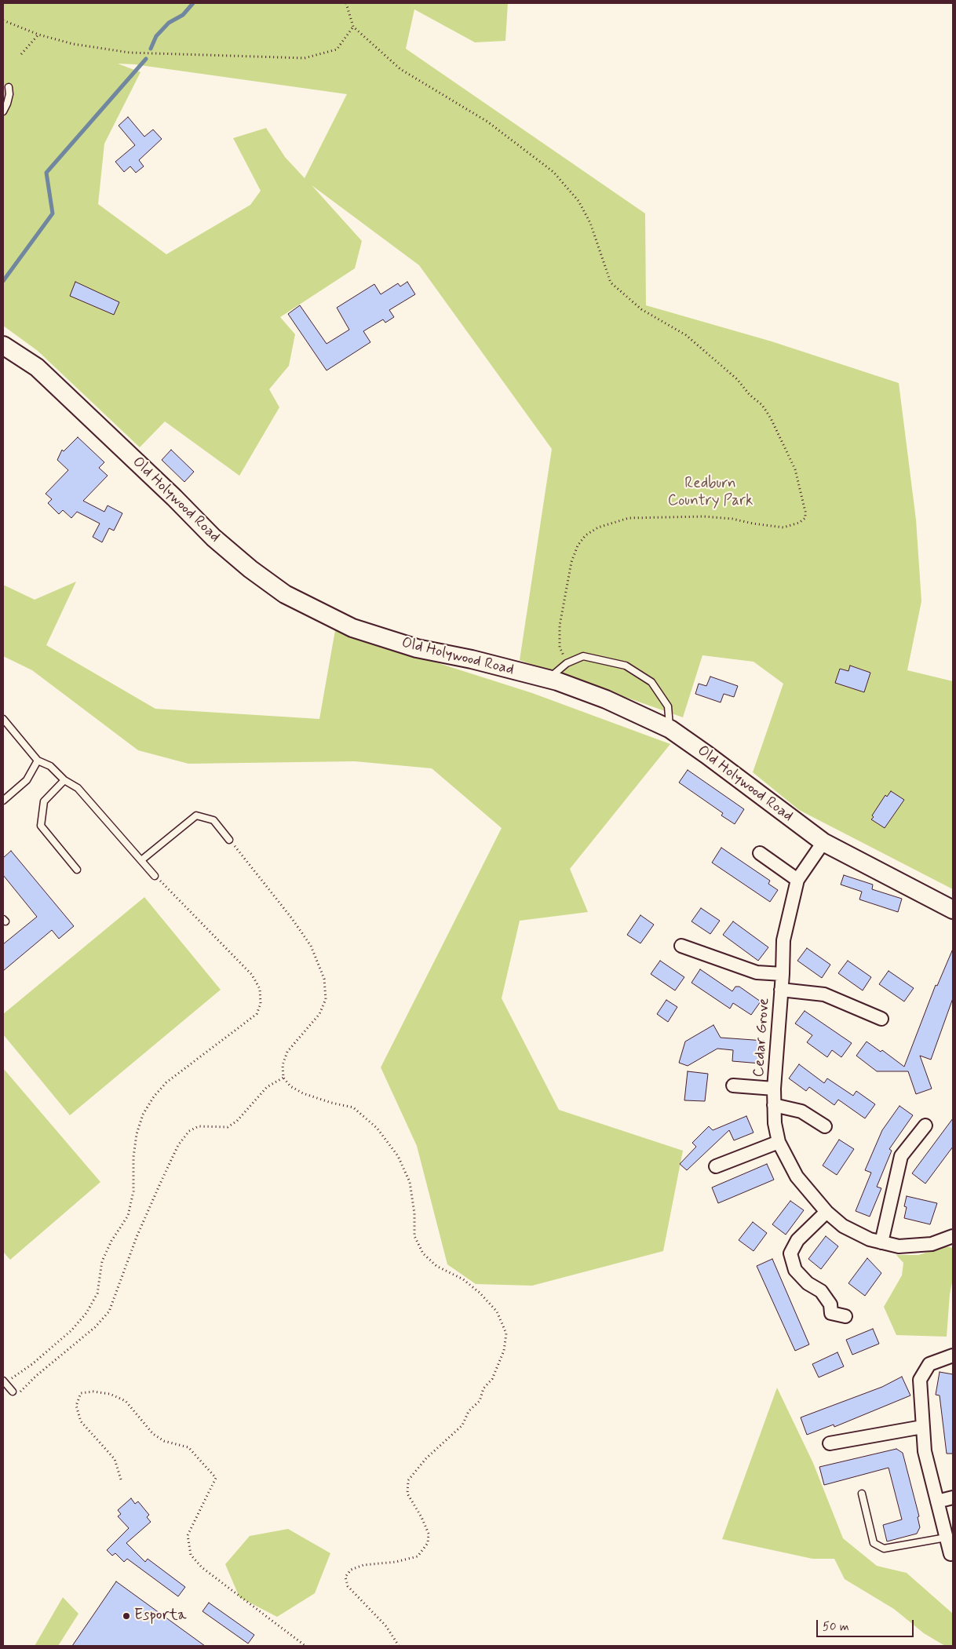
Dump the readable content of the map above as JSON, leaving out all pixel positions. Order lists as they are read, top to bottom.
{
  "streets": {
    "street": ["Old Holywood Road", "Cedar Grove"]
  },
  "crossings": [
    ["Old Holywood Road", "Cedar Grove"]
  ],
  "parks": ["Redburn Country Park"],
  "places": ["Esporta"],
  "scale_bar": "50 m"
}
